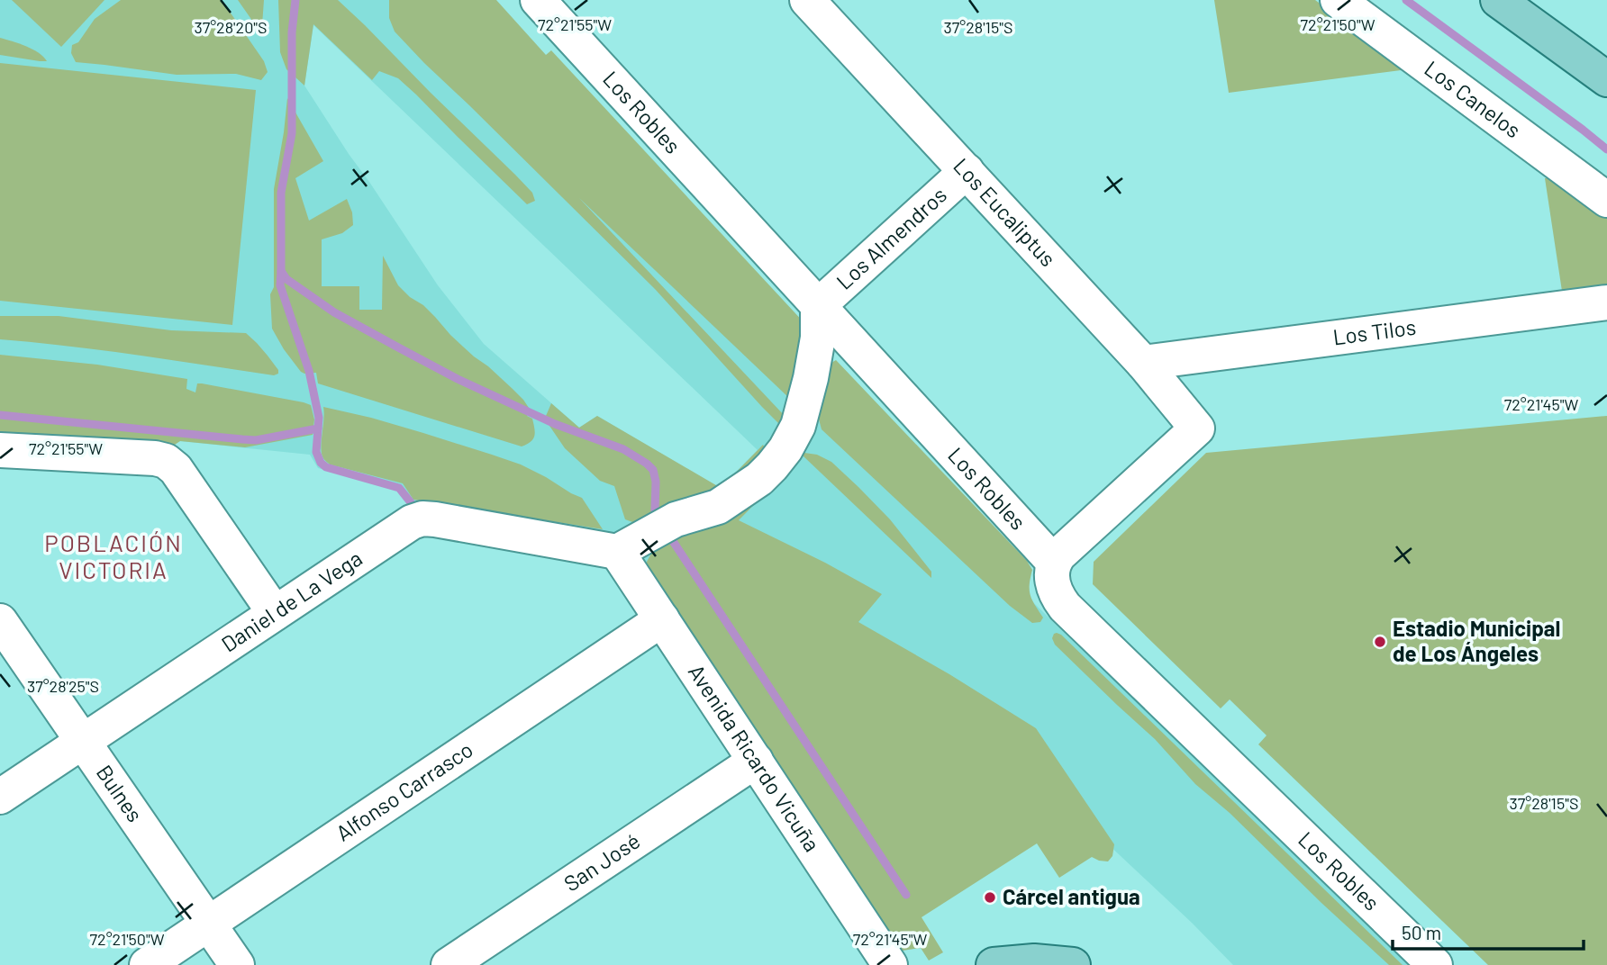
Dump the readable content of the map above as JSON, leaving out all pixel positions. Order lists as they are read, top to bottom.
{
  "streets": {
    "street": [
      "Los Canelos",
      "Los Robles",
      "Los Eucaliptus",
      "Los Almendros",
      "Los Tilos",
      "Daniel de La Vega",
      "Avenida Ricardo Vicuña",
      "Alfonso Carrasco",
      "Bulnes",
      "San José"
    ]
  },
  "crossings": [
    ["Los Robles", "Los Eucaliptus"],
    ["Los Robles", "Los Almendros"],
    ["Los Eucaliptus", "Los Almendros"],
    ["Los Eucaliptus", "Los Tilos"],
    ["Daniel de La Vega", "Avenida Ricardo Vicuña"],
    ["Daniel de La Vega", "Bulnes"],
    ["Avenida Ricardo Vicuña", "Alfonso Carrasco"],
    ["Avenida Ricardo Vicuña", "San José"],
    ["Alfonso Carrasco", "Bulnes"]
  ],
  "districts": ["POBLACIÓN VICTORIA"],
  "places": ["Estadio Municipal de Los Ángeles", "Cárcel antigua"],
  "scale_bar": "50 m",
  "coordinates": [
    "72°21'55\"W",
    "72°21'50\"W",
    "37°28'20\"S",
    "37°28'15\"S",
    "72°21'45\"W",
    "37°28'25\"S"
  ]
}
